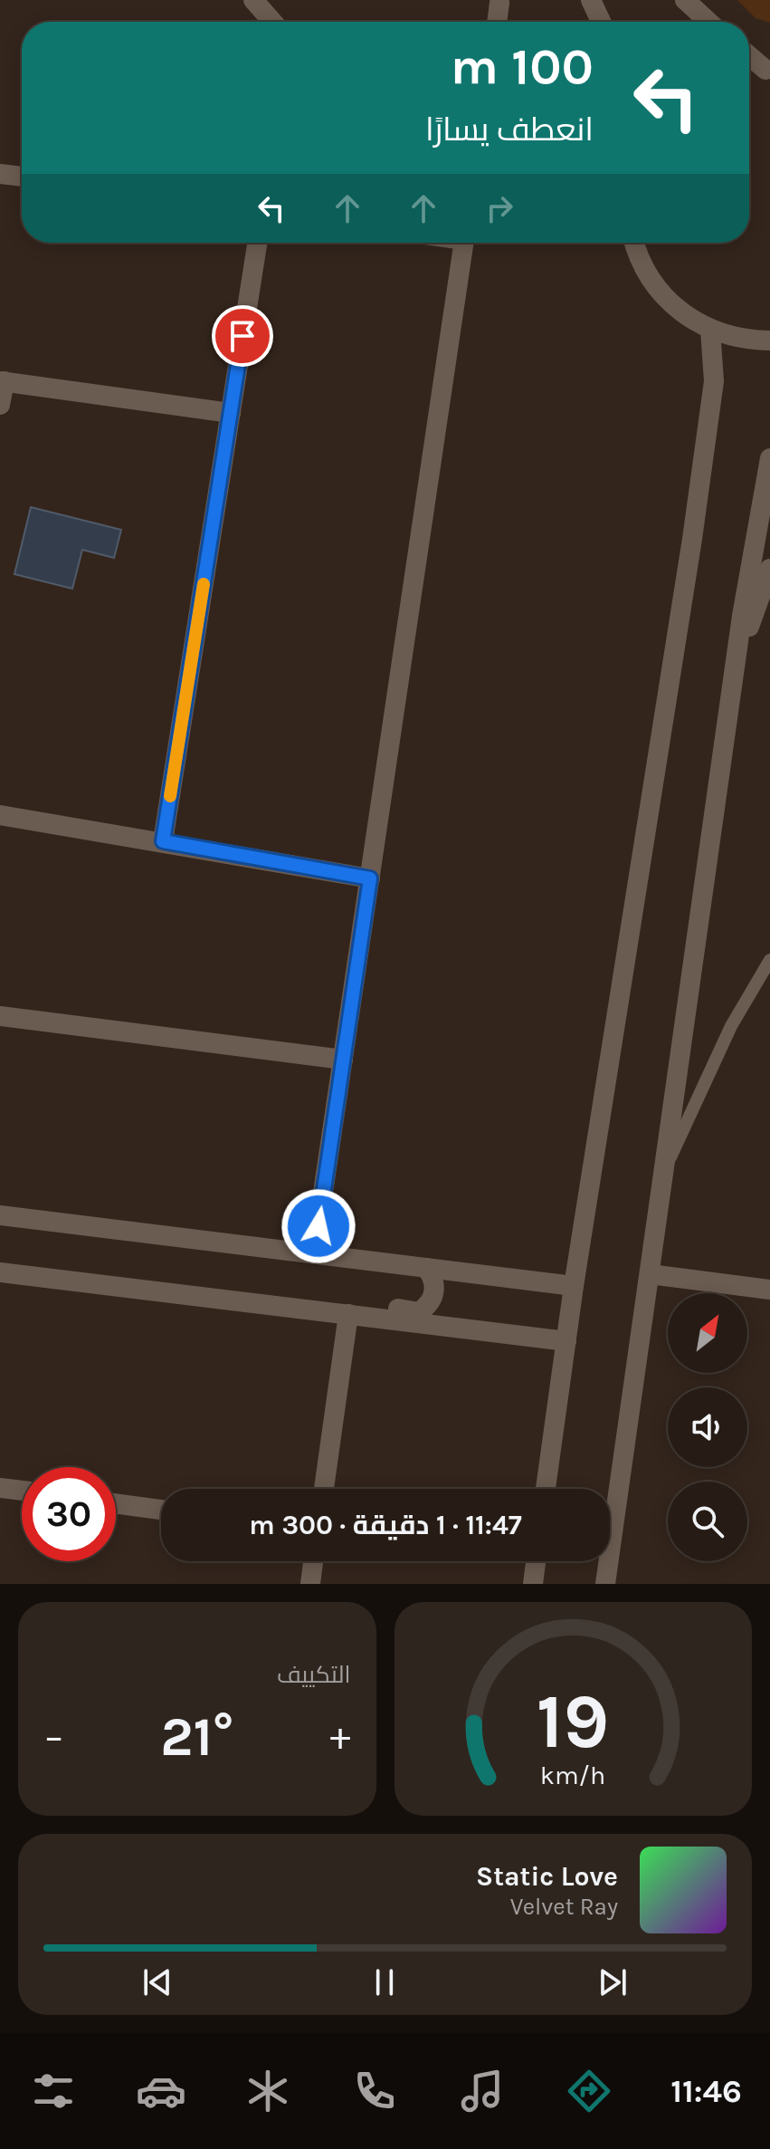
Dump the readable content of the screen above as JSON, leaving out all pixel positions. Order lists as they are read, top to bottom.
{
  "north": "top right",
  "page": {
    "turn": ["100 m", "انعطف يسارًا"],
    "limit": "30",
    "trip": "11:47 · 1 دقيقة · 300 m",
    "tile": "التكييف",
    "heat": ["−", "21°", "+"],
    "song": ["Static Love", "Velvet Ray"],
    "tabs": "11:46",
    "gauge": ["19", "km/h"]
  }
}
